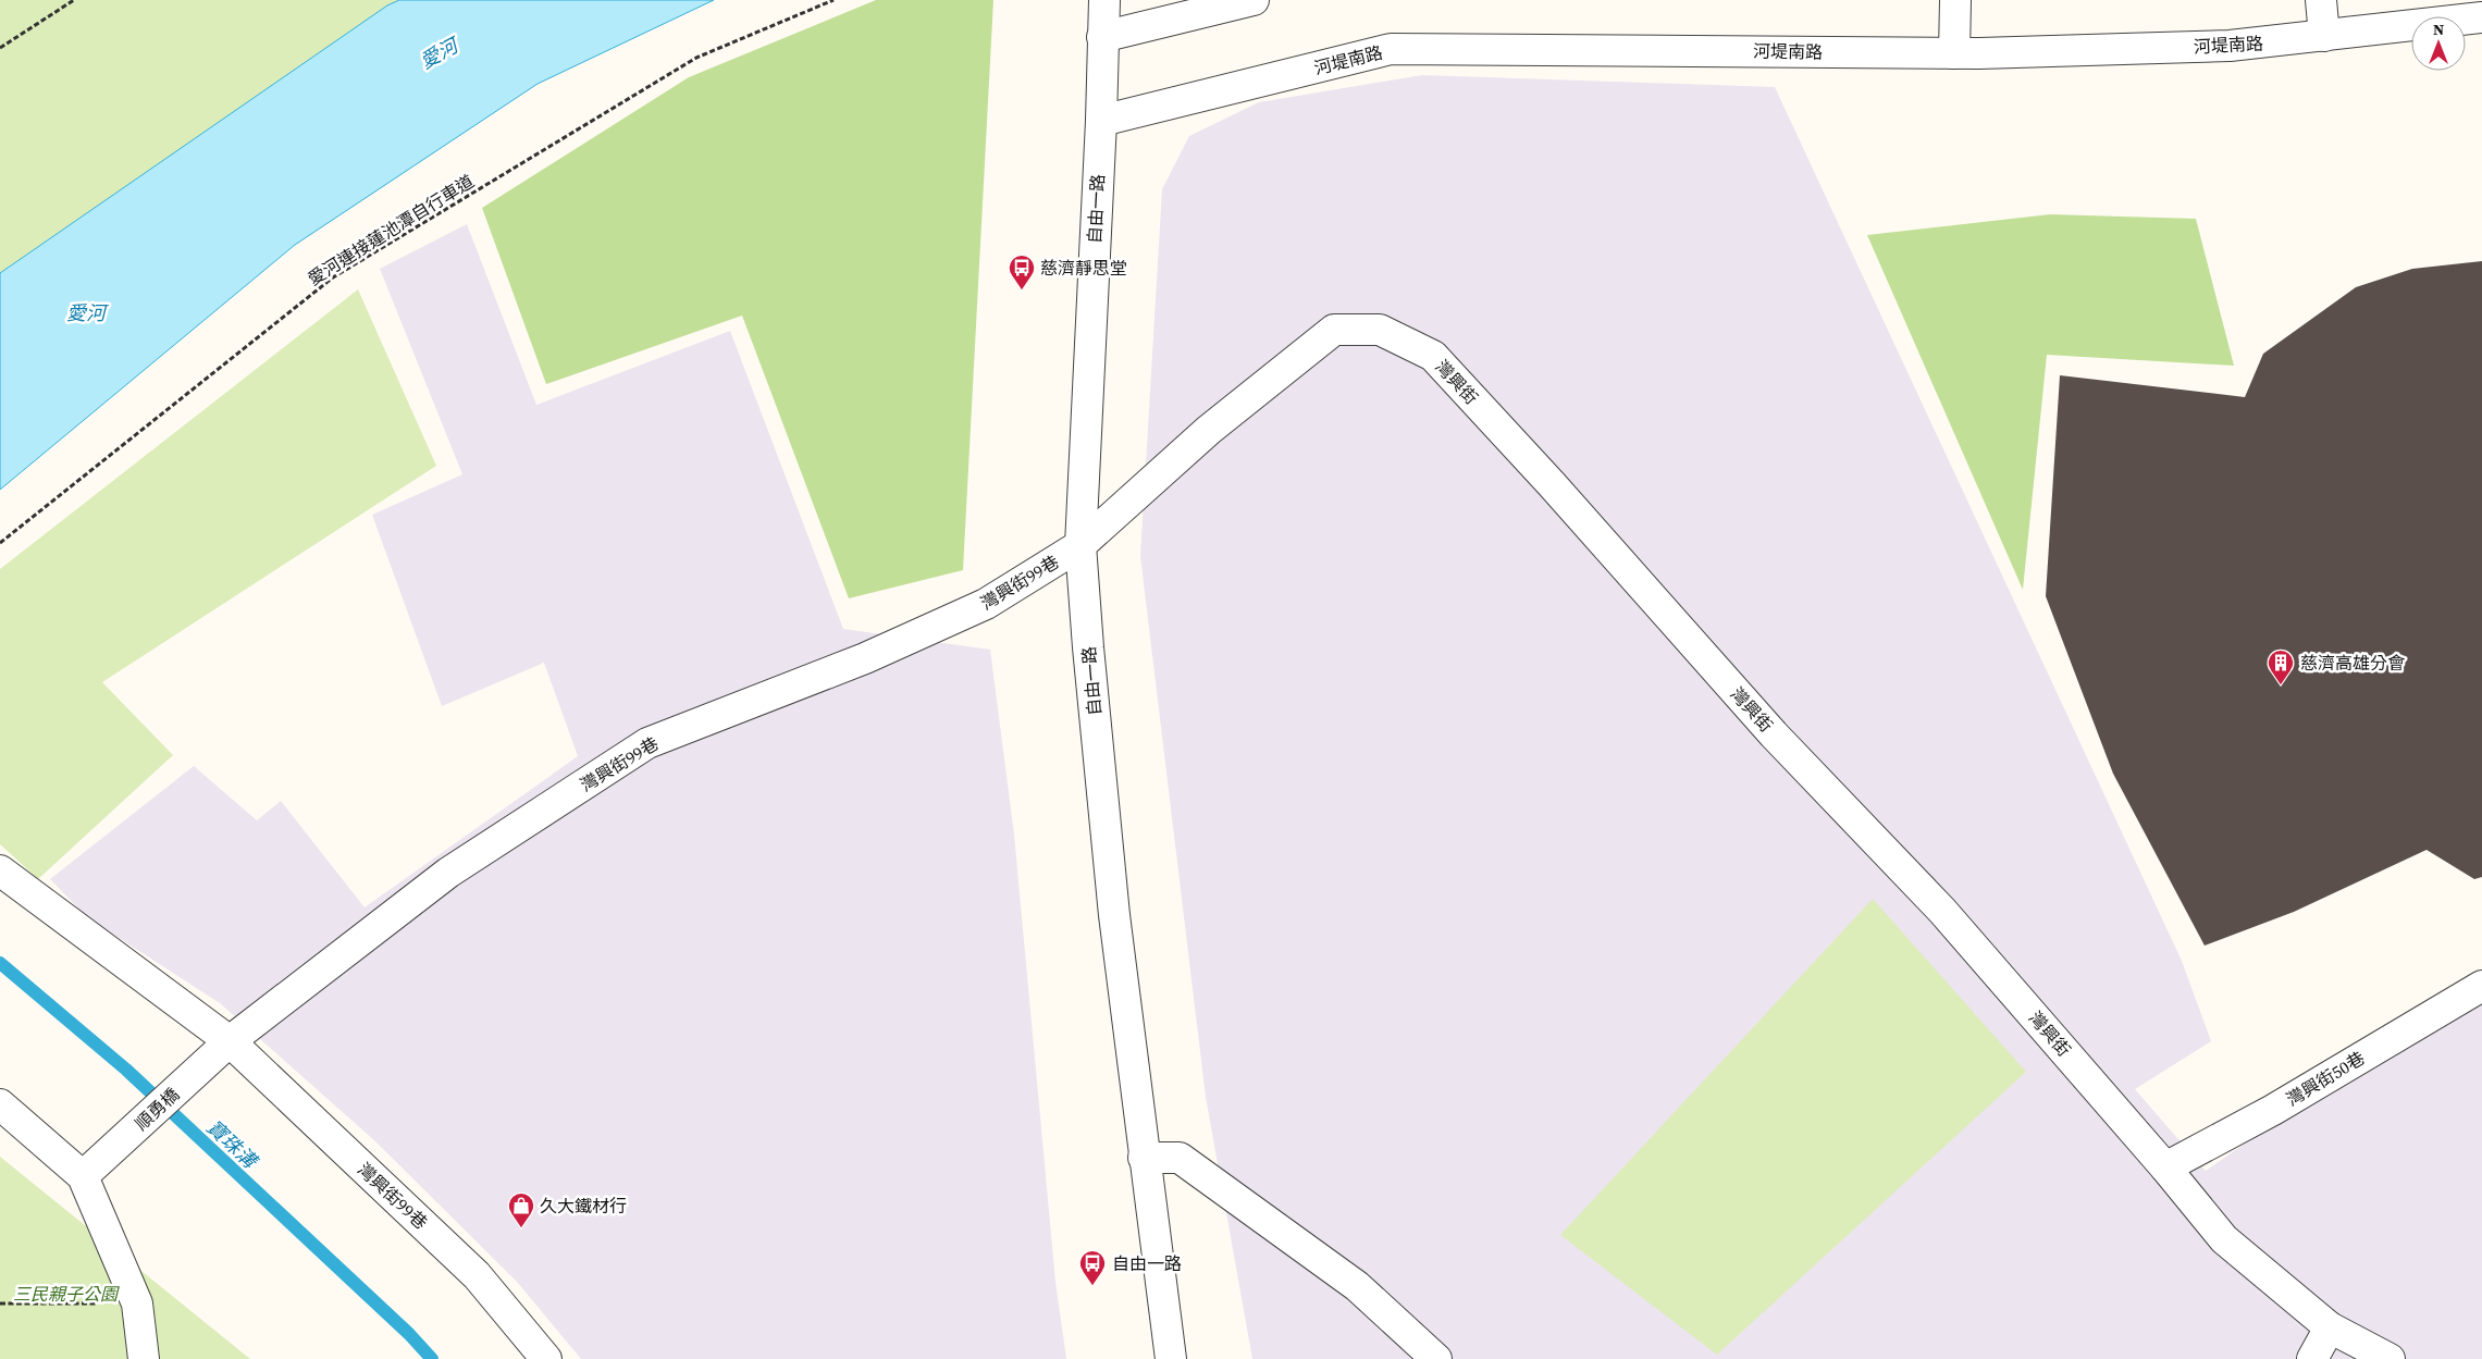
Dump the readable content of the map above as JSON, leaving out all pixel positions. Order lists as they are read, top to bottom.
{
  "streets": {
    "street": [
      "河堤南路",
      "自由一路",
      "灣興街",
      "灣興街99巷",
      "灣興街50巷",
      "順勇橋"
    ],
    "path": ["愛河連接蓮池潭自行車道"]
  },
  "crossings": [
    ["河堤南路", "自由一路"],
    ["自由一路", "灣興街"],
    ["自由一路", "灣興街99巷"],
    ["灣興街", "灣興街99巷"],
    ["灣興街", "灣興街50巷"],
    ["灣興街99巷", "順勇橋"]
  ],
  "water": ["愛河", "寶珠溝"],
  "parks": ["三民親子公園"],
  "places": {
    "bus stop": ["慈濟靜思堂", "自由一路"],
    "building": ["慈濟高雄分會"],
    "shop": ["久大鐵材行"]
  },
  "north": "top"
}
